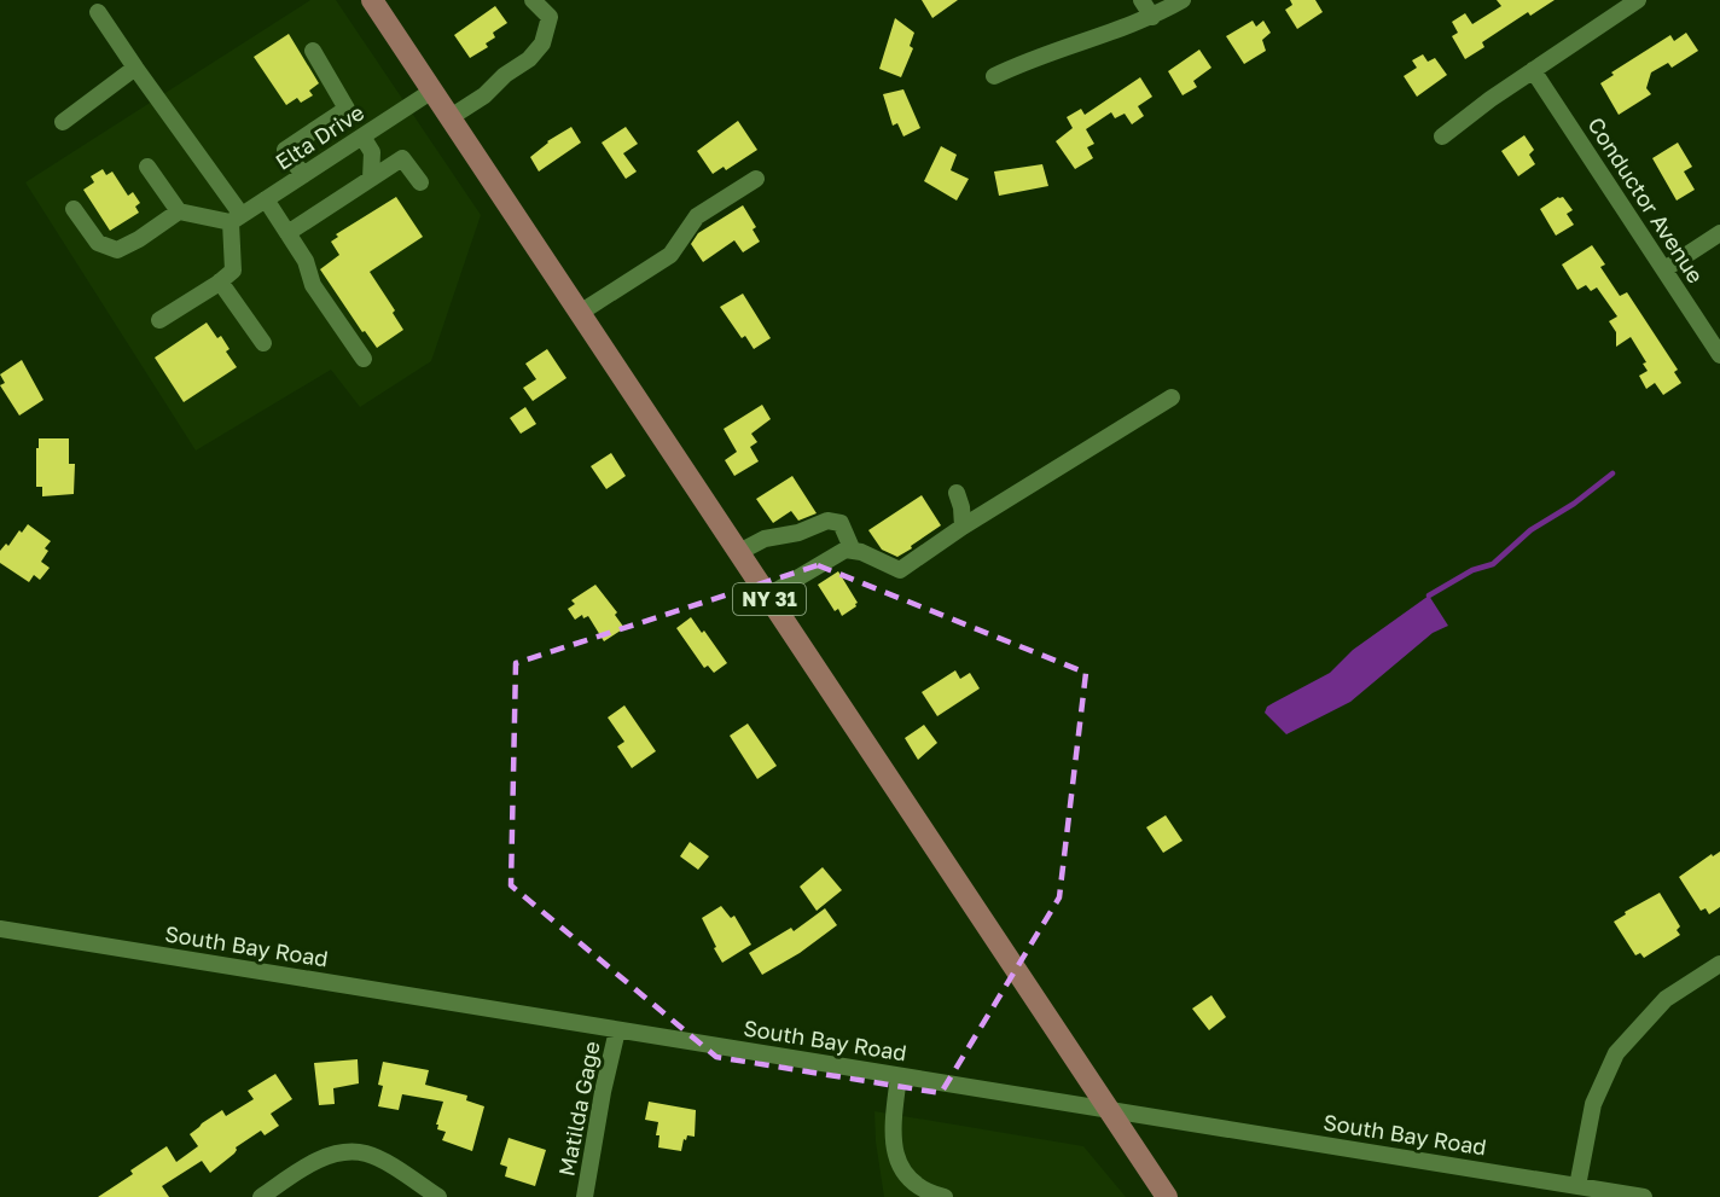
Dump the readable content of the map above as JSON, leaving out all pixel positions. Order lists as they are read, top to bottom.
{
  "streets": {
    "main road": ["NY 31"],
    "street": [
      "Elta Drive",
      "Conductor Avenue",
      "South Bay Road",
      "Matilda Gage"
    ]
  },
  "crossings": [
    ["Elta Drive", "NY 31"],
    ["NY 31", "South Bay Road"],
    ["South Bay Road", "Matilda Gage"]
  ]
}
